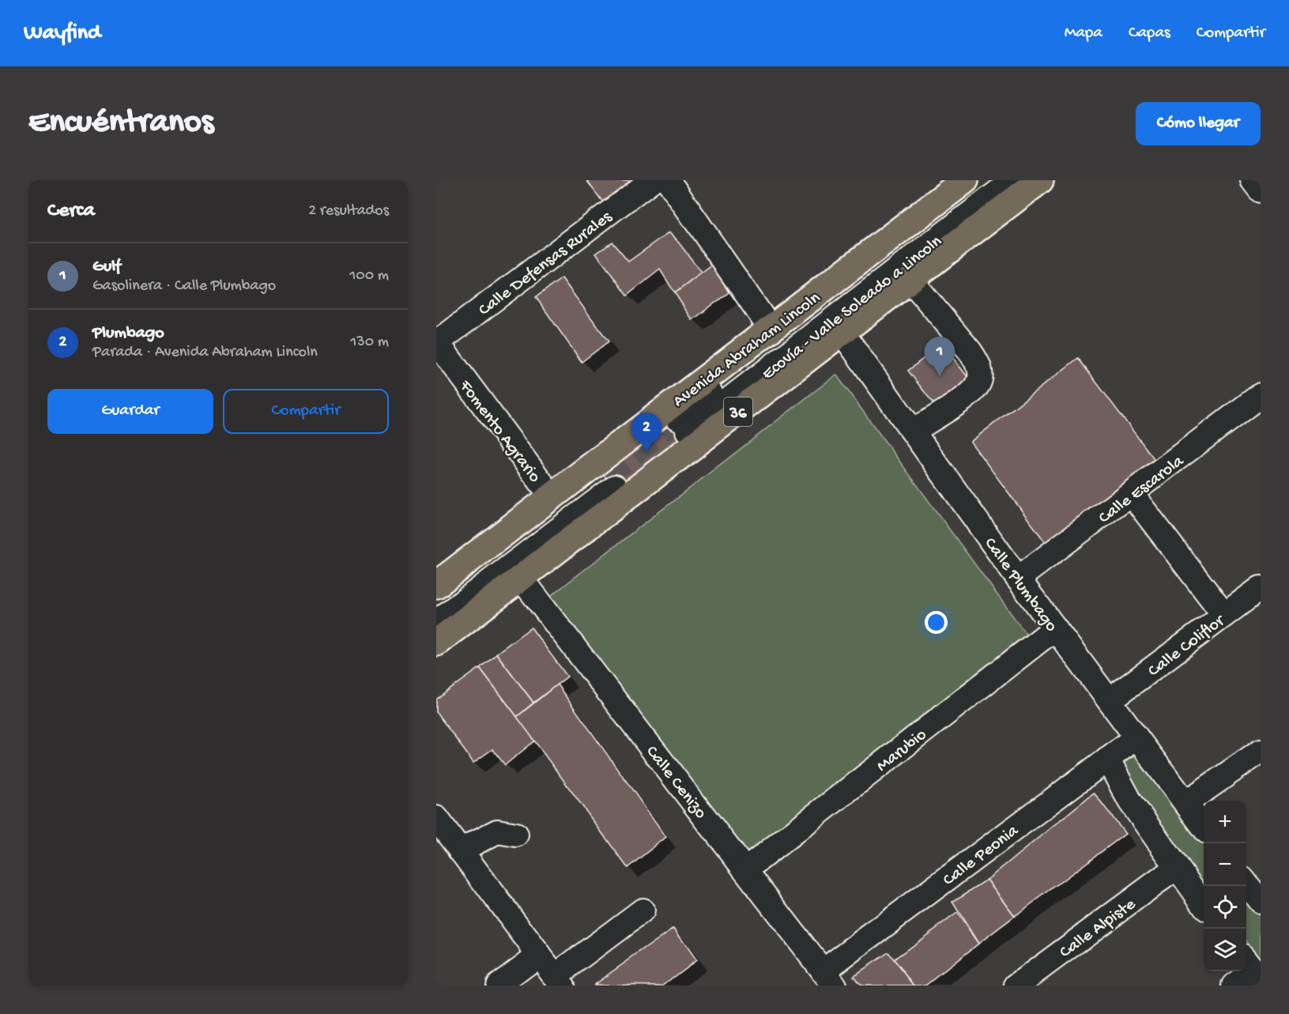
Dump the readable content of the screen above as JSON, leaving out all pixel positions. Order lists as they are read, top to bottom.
{
  "streets": {
    "main road": ["Avenida Abraham Lincoln", "36"],
    "street": [
      "Calle Defensas Rurales",
      "Ecovía - Valle Soleado a Lincoln",
      "Fomento Agrario",
      "Calle Escarola",
      "Calle Plumbago",
      "Calle Coliflor",
      "Marubio",
      "Calle Cenizo",
      "Calle Peonia",
      "Calle Alpiste"
    ]
  },
  "crossings": [
    ["Calle Defensas Rurales", "Fomento Agrario"],
    ["Avenida Abraham Lincoln", "Fomento Agrario"],
    ["36", "Calle Plumbago"],
    ["36", "Calle Cenizo"],
    ["Calle Escarola", "Calle Plumbago"],
    ["Calle Plumbago", "Calle Coliflor"],
    ["Calle Plumbago", "Marubio"],
    ["Calle Plumbago", "Calle Peonia"],
    ["Marubio", "Calle Cenizo"],
    ["Calle Cenizo", "Calle Peonia"]
  ],
  "page": {
    "header": "Wayfind",
    "nav": ["Mapa", "Capas", "Compartir"],
    "buttons": [
      "Cómo llegar",
      ["Guardar", "Compartir"]
    ],
    "title": "Encuéntranos",
    "heading": ["Cerca", "2 resultados"],
    "list": [
      {
        "mark": "1",
        "name": "Gulf",
        "note": "Gasolinera · Calle Plumbago",
        "value": "100 m"
      },
      {
        "mark": "2",
        "name": "Plumbago",
        "note": "Parada · Avenida Abraham Lincoln",
        "value": "130 m"
      }
    ],
    "pins": ["1", "2"],
    "map_buttons": ["+", "−"]
  }
}
